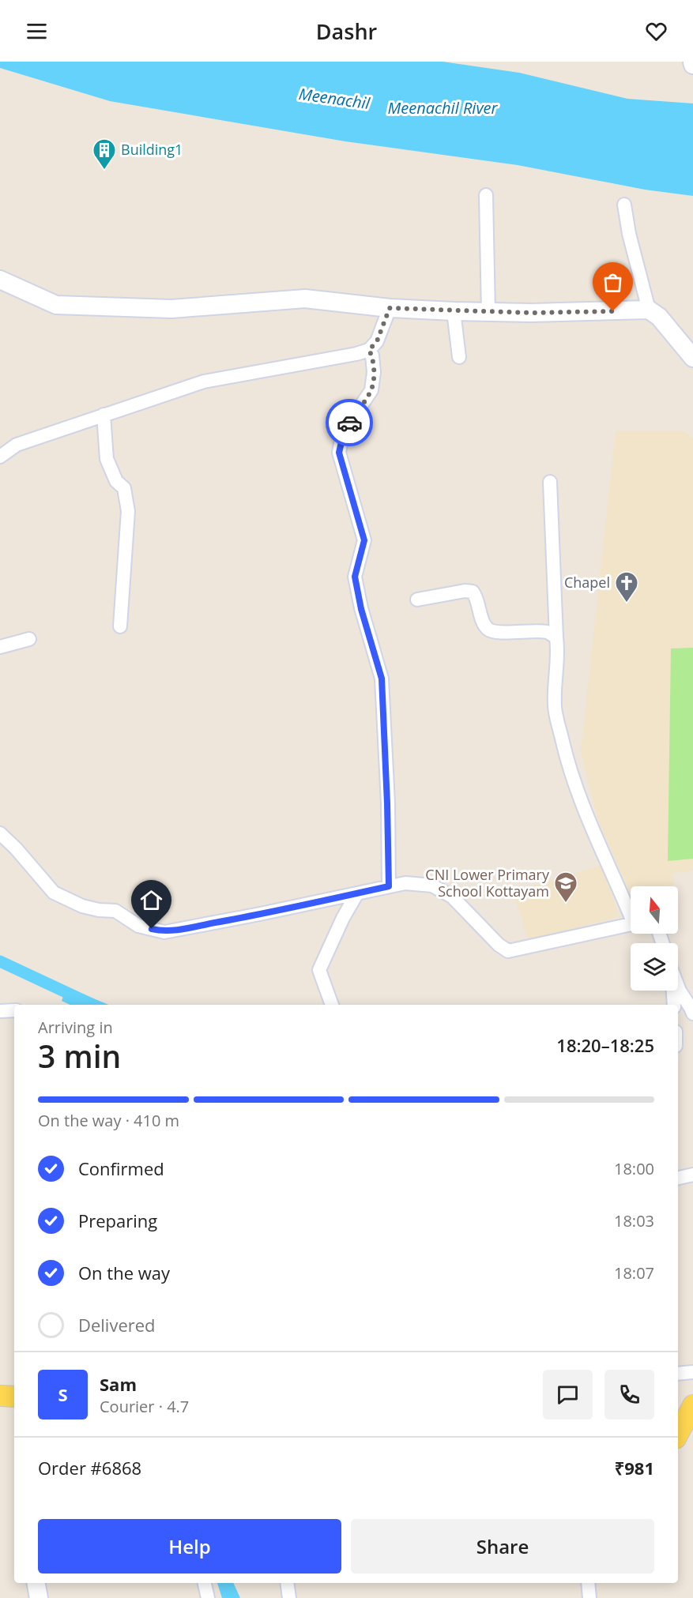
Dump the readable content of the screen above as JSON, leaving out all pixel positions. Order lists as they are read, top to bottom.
{
  "water": ["Meenachil", "Meenachil River"],
  "places": {
    "building": ["Building1"],
    "church": ["Chapel"],
    "school or university": ["CNI Lower Primary School Kottayam"]
  },
  "north": "top",
  "page": {
    "header": "Dashr",
    "heading": ["3 min", "Arriving in", "18:20–18:25"],
    "panel": [
      "Sam",
      "Courier · 4.7",
      "Order #6868",
      "₹981"
    ],
    "bar": "On the way · 410 m",
    "list": [
      ["Confirmed", "18:00"],
      ["Preparing", "18:03"],
      ["On the way", "18:07"],
      "Delivered"
    ],
    "round": "S",
    "buttons": ["Help", "Share"]
  }
}
